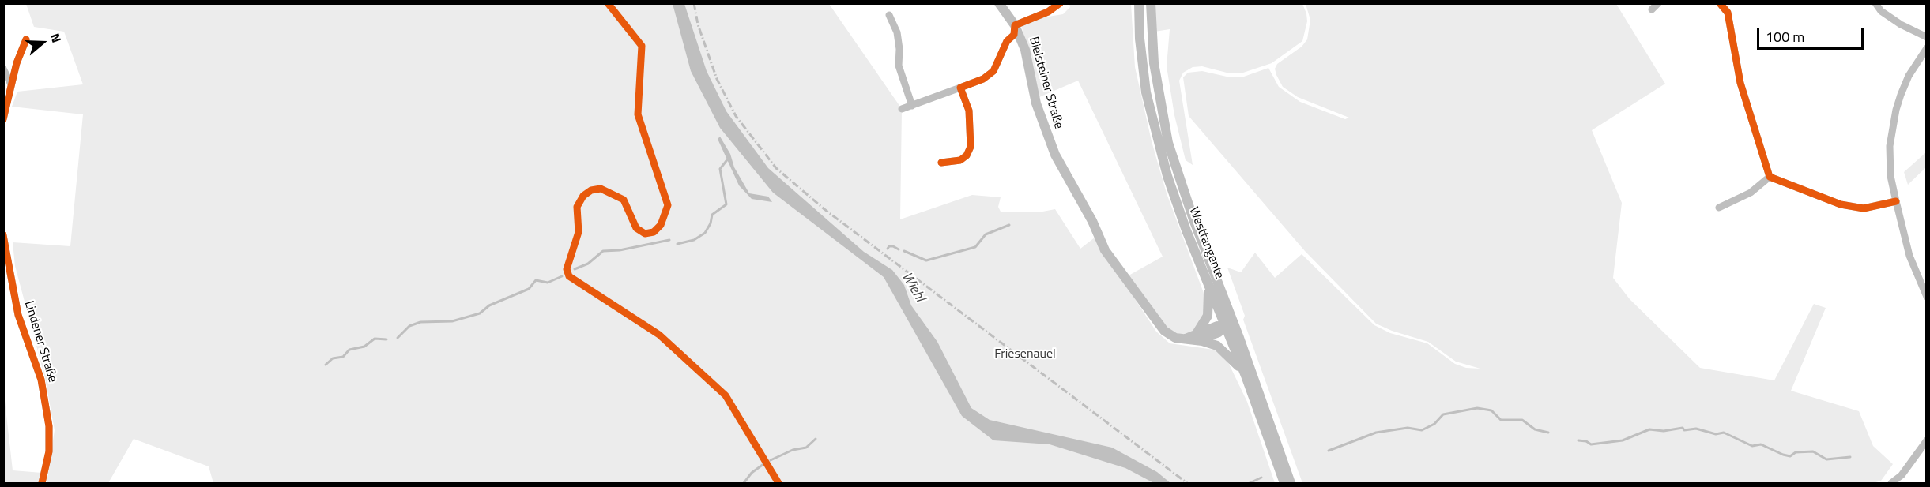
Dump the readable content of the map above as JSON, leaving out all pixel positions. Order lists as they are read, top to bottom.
{
  "streets": {
    "main road": ["Bielsteiner Straße", "Westtangente"],
    "street": ["Lindener Straße"]
  },
  "water": ["Wiehl"],
  "parks": ["Friesenauel"],
  "scale_bar": "100 m",
  "north": "right"
}
